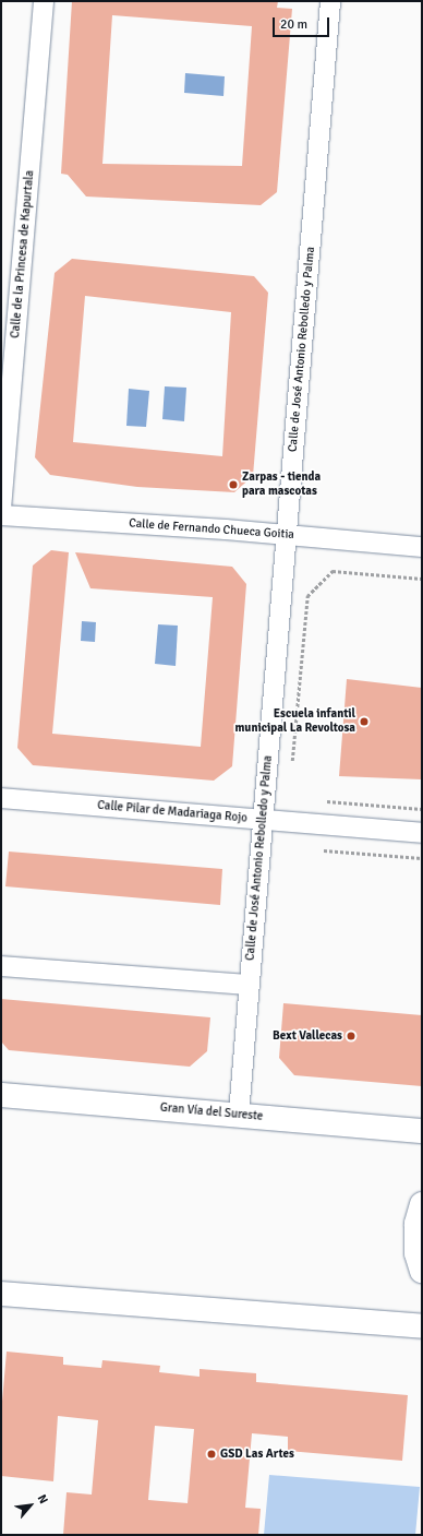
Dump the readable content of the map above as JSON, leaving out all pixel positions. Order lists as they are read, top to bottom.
{
  "streets": {
    "main road": ["Gran Vía del Sureste"],
    "street": [
      "Calle de la Princesa de Kapurtala",
      "Calle de José Antonio Rebolledo y Palma",
      "Calle de Fernando Chueca Goitia",
      "Calle Pilar de Madariaga Rojo"
    ]
  },
  "crossings": [
    ["Calle de José Antonio Rebolledo y Palma", "Calle de Fernando Chueca Goitia"],
    ["Calle de José Antonio Rebolledo y Palma", "Calle Pilar de Madariaga Rojo"],
    ["Calle de José Antonio Rebolledo y Palma", "Gran Vía del Sureste"]
  ],
  "places": [
    "Zarpas - tienda para mascotas",
    "Escuela infantil municipal La Revoltosa",
    "Bext Vallecas",
    "GSD Las Artes"
  ],
  "scale_bar": "20 m",
  "north": "top right"
}
